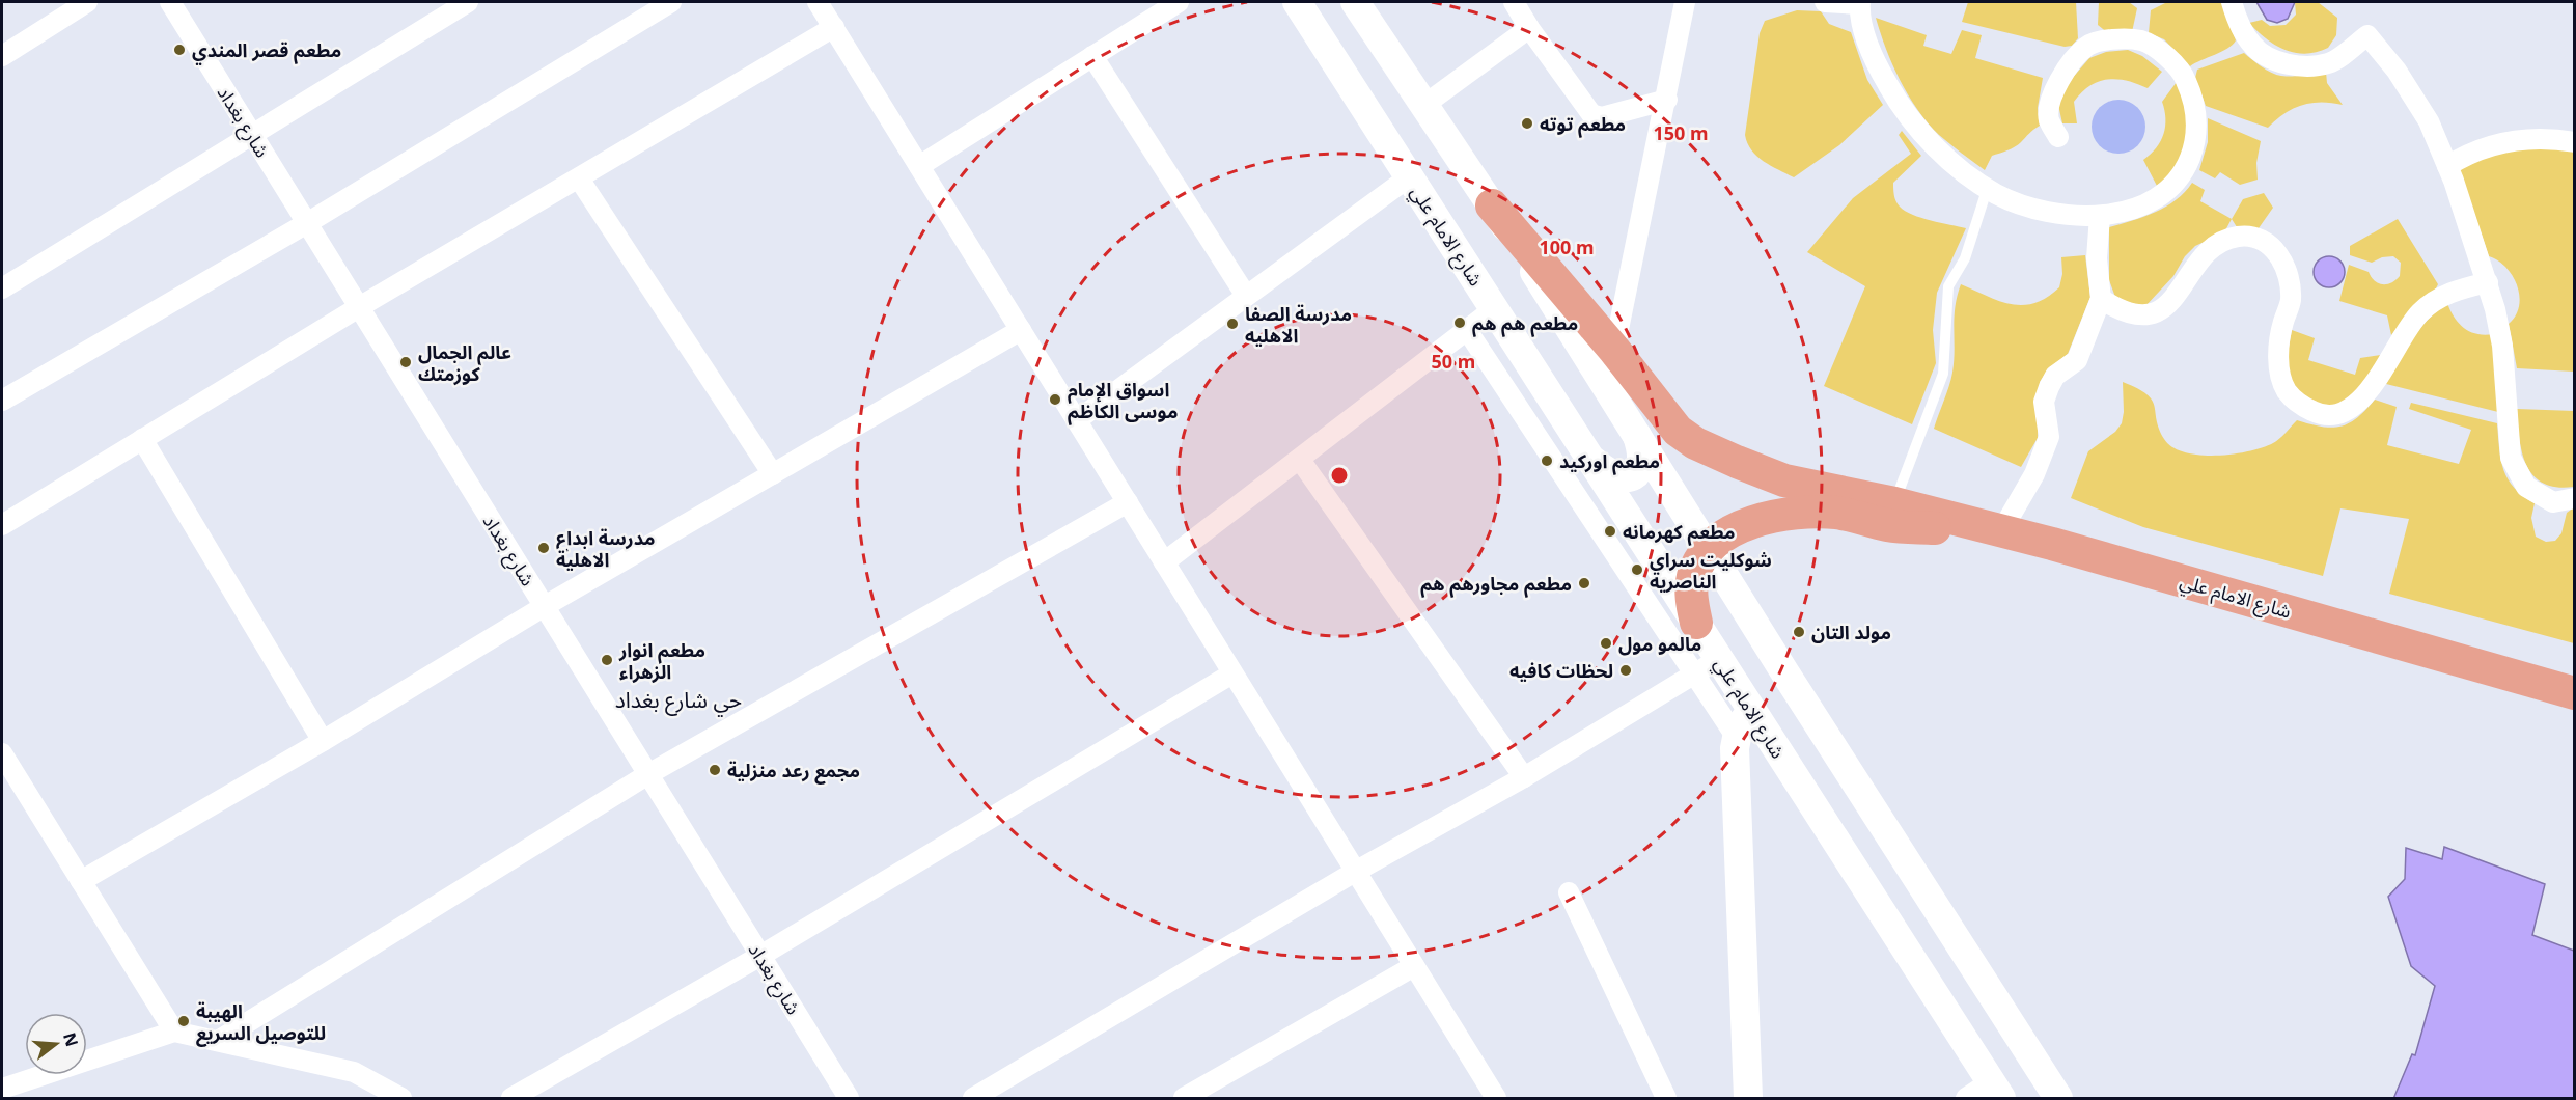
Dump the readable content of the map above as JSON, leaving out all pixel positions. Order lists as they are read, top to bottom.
{
  "streets": {
    "main road": ["شارع الامام علي"],
    "street": ["شارع بغداد"]
  },
  "districts": ["حي شارع بغداد"],
  "places": [
    "مطعم قصر المندي",
    "مطعم توته",
    "مطعم هم هم",
    "مدرسة الصفا الاهليه",
    "عالم الجمال كوزمتك",
    "اسواق الإمام موسى الكاظم",
    "مطعم اوركيد",
    "مطعم كهرمانه",
    "مدرسة ابداع الاهلية",
    "شوكليت سراي الناصريه",
    "مطعم مجاورهم هم",
    "مولد التان",
    "مالمو مول",
    "مطعم انوار الزهراء",
    "لحظات كافيه",
    "مجمع رعد منزلية",
    "الهيبة للتوصيل السريع"
  ],
  "north": "right",
  "rings": ["150 m", "100 m", "50 m"]
}
